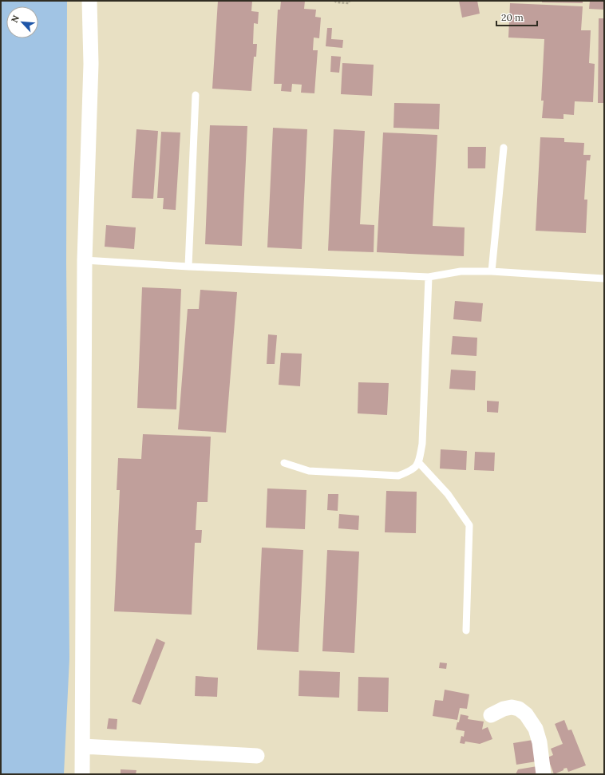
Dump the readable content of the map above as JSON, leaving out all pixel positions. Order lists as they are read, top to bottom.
{
  "scale_bar": "20 m",
  "north": "top left"
}
